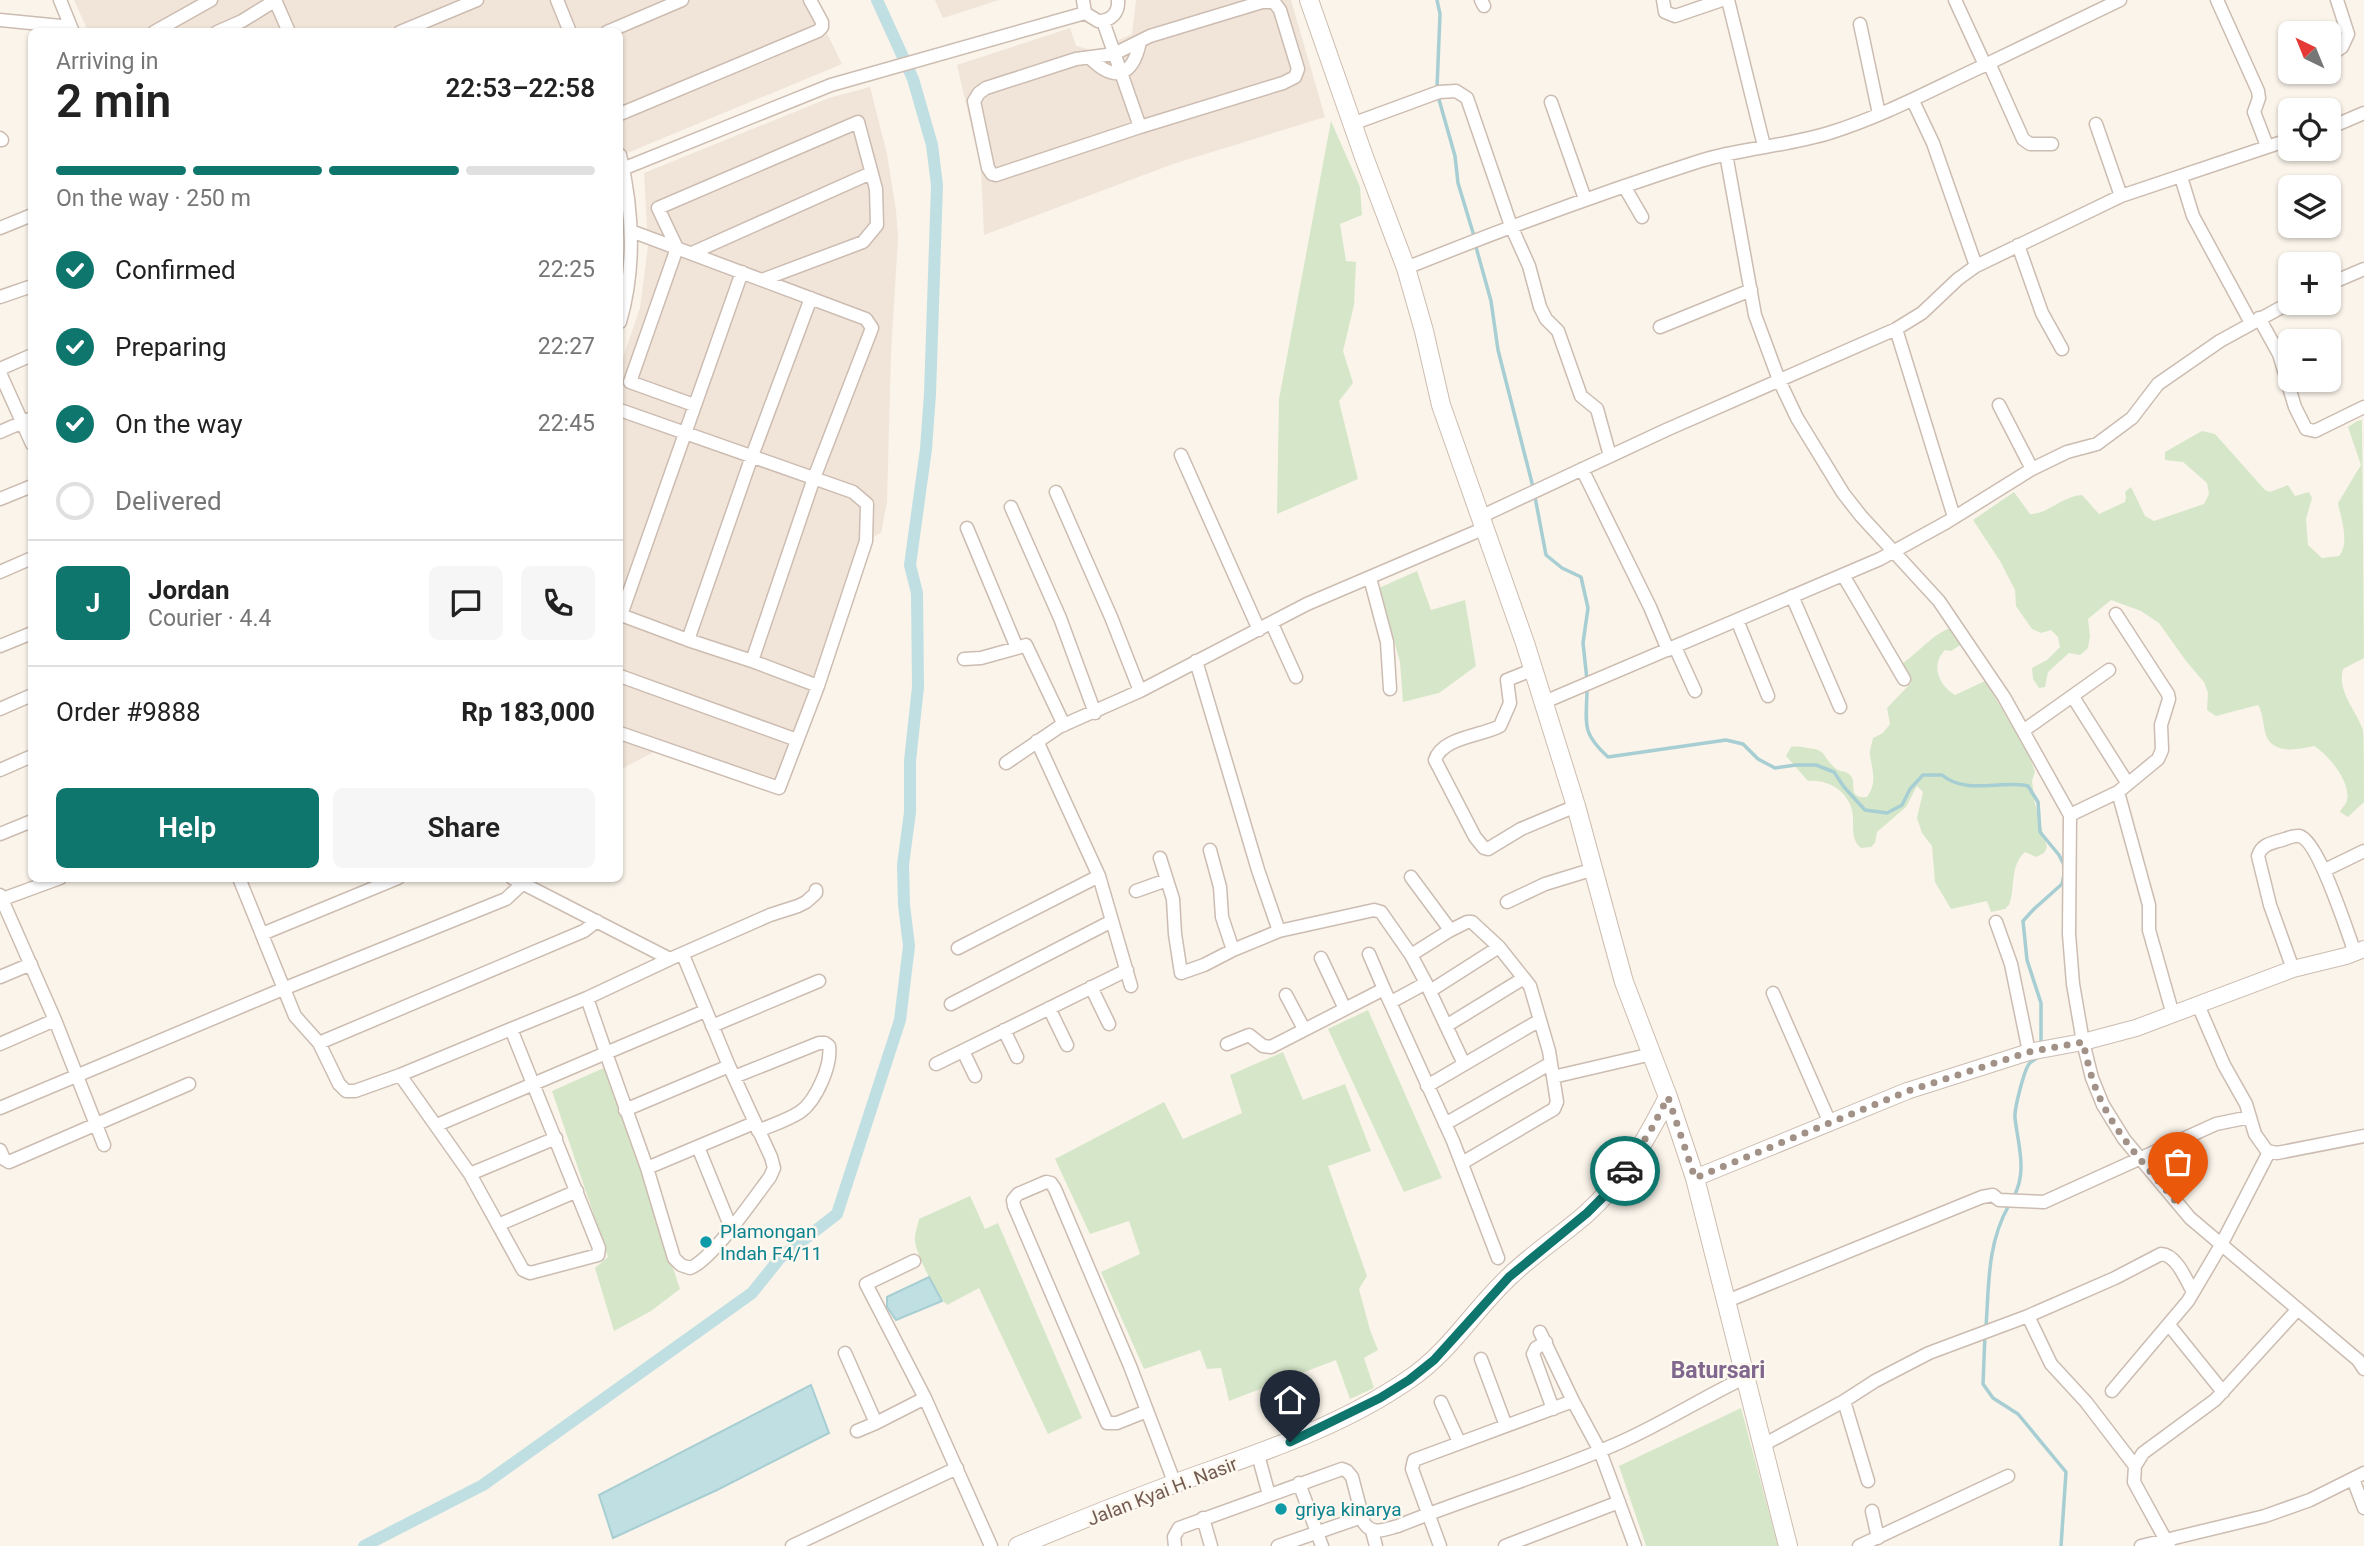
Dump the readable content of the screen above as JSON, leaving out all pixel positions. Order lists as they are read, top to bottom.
{
  "streets": {
    "main road": ["Jalan Kyai H. Nasir"]
  },
  "districts": ["Batursari"],
  "places": ["Plamongan Indah F4/11", "griya kinarya"],
  "north": "top left",
  "page": {
    "map_buttons": ["+", "−"],
    "heading": ["2 min", "Arriving in", "22:53–22:58"],
    "panel": [
      "Jordan",
      "Courier · 4.4",
      "Order #9888",
      "Rp 183,000"
    ],
    "bar": "On the way · 250 m",
    "list": [
      ["Confirmed", "22:25"],
      ["Preparing", "22:27"],
      ["On the way", "22:45"],
      "Delivered"
    ],
    "round": "J",
    "buttons": ["Help", "Share"]
  }
}
